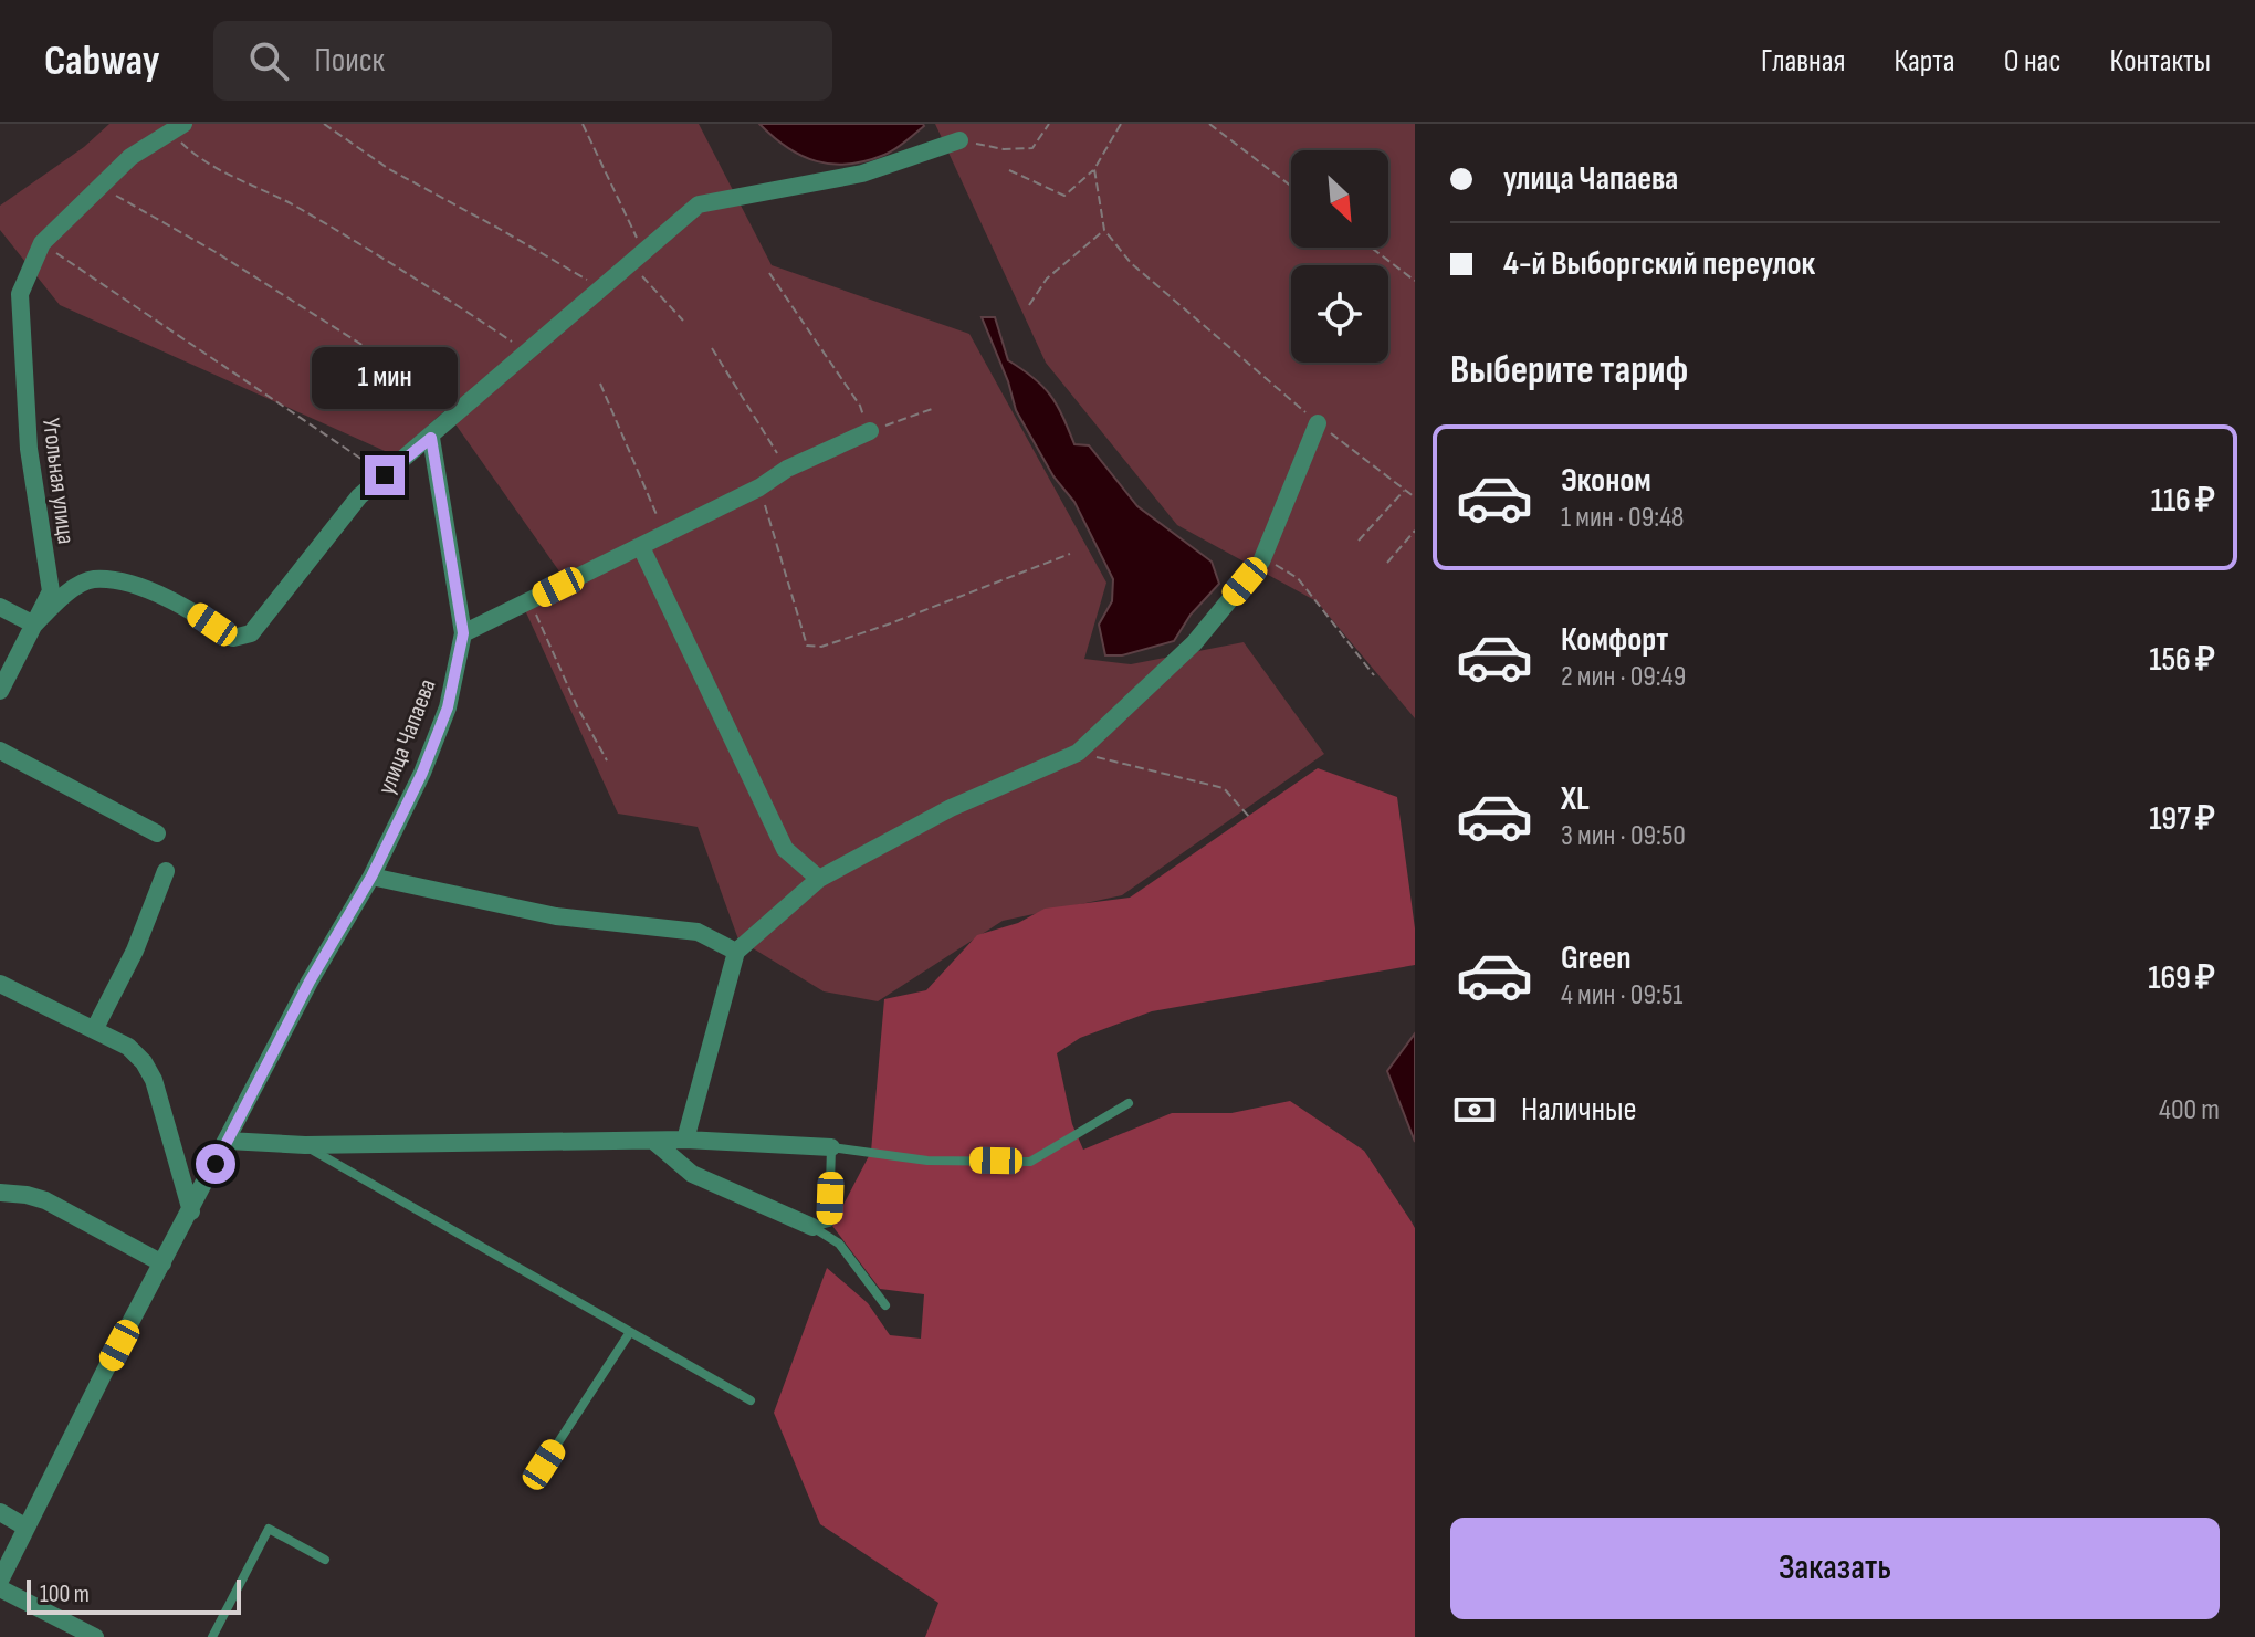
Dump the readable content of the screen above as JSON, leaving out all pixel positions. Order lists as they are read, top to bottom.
{
  "streets": {
    "street": ["Угольная улица", "улица Чапаева"]
  },
  "scale_bar": "100 m",
  "north": "bottom right",
  "page": {
    "header": "Cabway",
    "search": "Поиск",
    "nav": [
      "Главная",
      "Карта",
      "О нас",
      "Контакты"
    ],
    "banner": ["улица Чапаева", "4-й Выборгский переулок"],
    "heading": "Выберите тариф",
    "bubble": "1 мин",
    "list": [
      {
        "name": "Эконом",
        "note": "1 мин · 09:48",
        "value": "116 ₽"
      },
      {
        "name": "Комфорт",
        "note": "2 мин · 09:49",
        "value": "156 ₽"
      },
      {
        "name": "XL",
        "note": "3 мин · 09:50",
        "value": "197 ₽"
      },
      {
        "name": "Green",
        "note": "4 мин · 09:51",
        "value": "169 ₽"
      }
    ],
    "pay": ["Наличные", "400 m"],
    "buttons": "Заказать",
    "scale": "100 m"
  }
}
